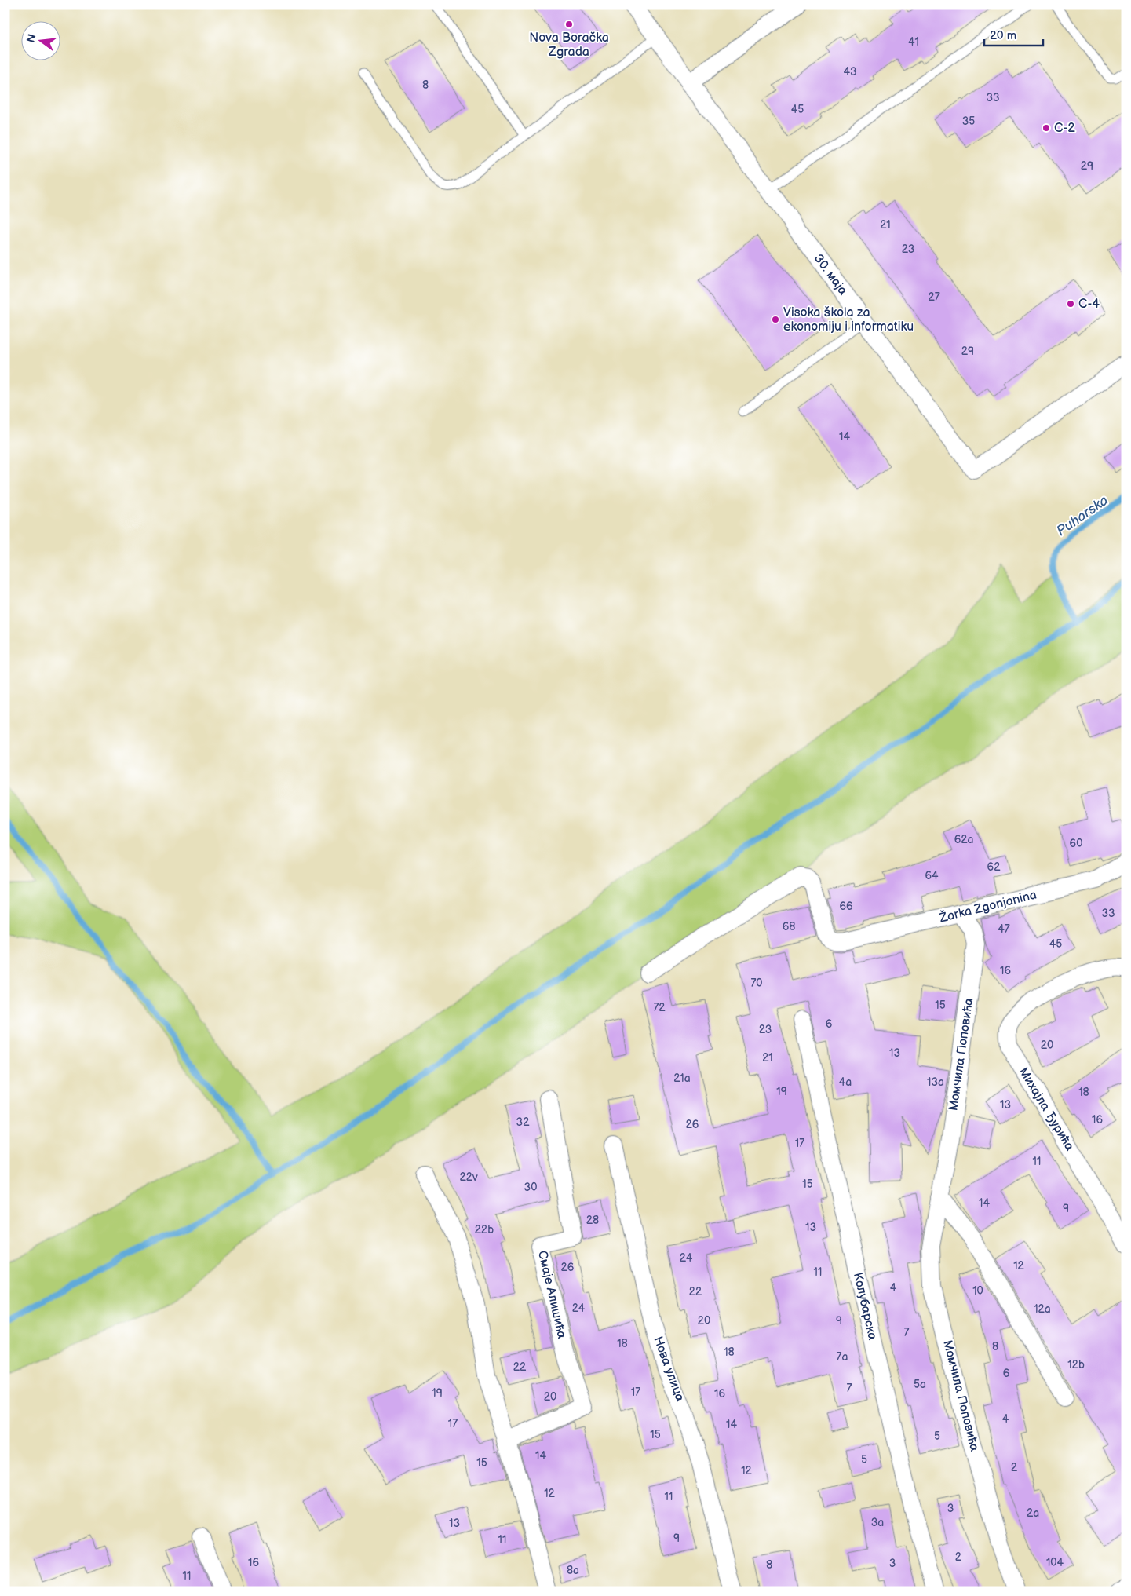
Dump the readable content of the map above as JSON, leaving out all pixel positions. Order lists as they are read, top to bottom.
{
  "streets": {
    "street": [
      "30. маја",
      "Žarka Zgonjanina",
      "Момчила Поповића",
      "Михајла Ђурића",
      "Смаје Алишића",
      "Колубарска",
      "Нова улица"
    ]
  },
  "crossings": [
    ["Žarka Zgonjanina", "Момчила Поповића"]
  ],
  "water": ["Puharska"],
  "places": [
    "Nova Boračka Zgrada",
    "C-2",
    "C-4",
    "Visoka škola za ekonomiju i informatiku"
  ],
  "house_numbers": [
    "41",
    "43",
    "8",
    "33",
    "45",
    "35",
    "29",
    "21",
    "23",
    "27",
    "29",
    "14",
    "62a",
    "60",
    "62",
    "64",
    "66",
    "33",
    "68",
    "47",
    "45",
    "16",
    "70",
    "15",
    "72",
    "6",
    "23",
    "20",
    "13",
    "21",
    "21a",
    "4a",
    "13a",
    "19",
    "18",
    "13",
    "16",
    "32",
    "26",
    "17",
    "11",
    "22v",
    "15",
    "30",
    "14",
    "9",
    "28",
    "13",
    "22b",
    "24",
    "12",
    "26",
    "11",
    "4",
    "10",
    "22",
    "24",
    "12a",
    "20",
    "9",
    "7",
    "18",
    "8",
    "18",
    "7a",
    "12b",
    "22",
    "6",
    "5a",
    "7",
    "17",
    "19",
    "16",
    "20",
    "4",
    "17",
    "14",
    "15",
    "5",
    "14",
    "5",
    "15",
    "2",
    "12",
    "12",
    "11",
    "3",
    "2a",
    "3a",
    "13",
    "9",
    "11",
    "2",
    "16",
    "104",
    "3",
    "8",
    "8a",
    "11"
  ],
  "scale_bar": "20 m",
  "north": "left"
}
